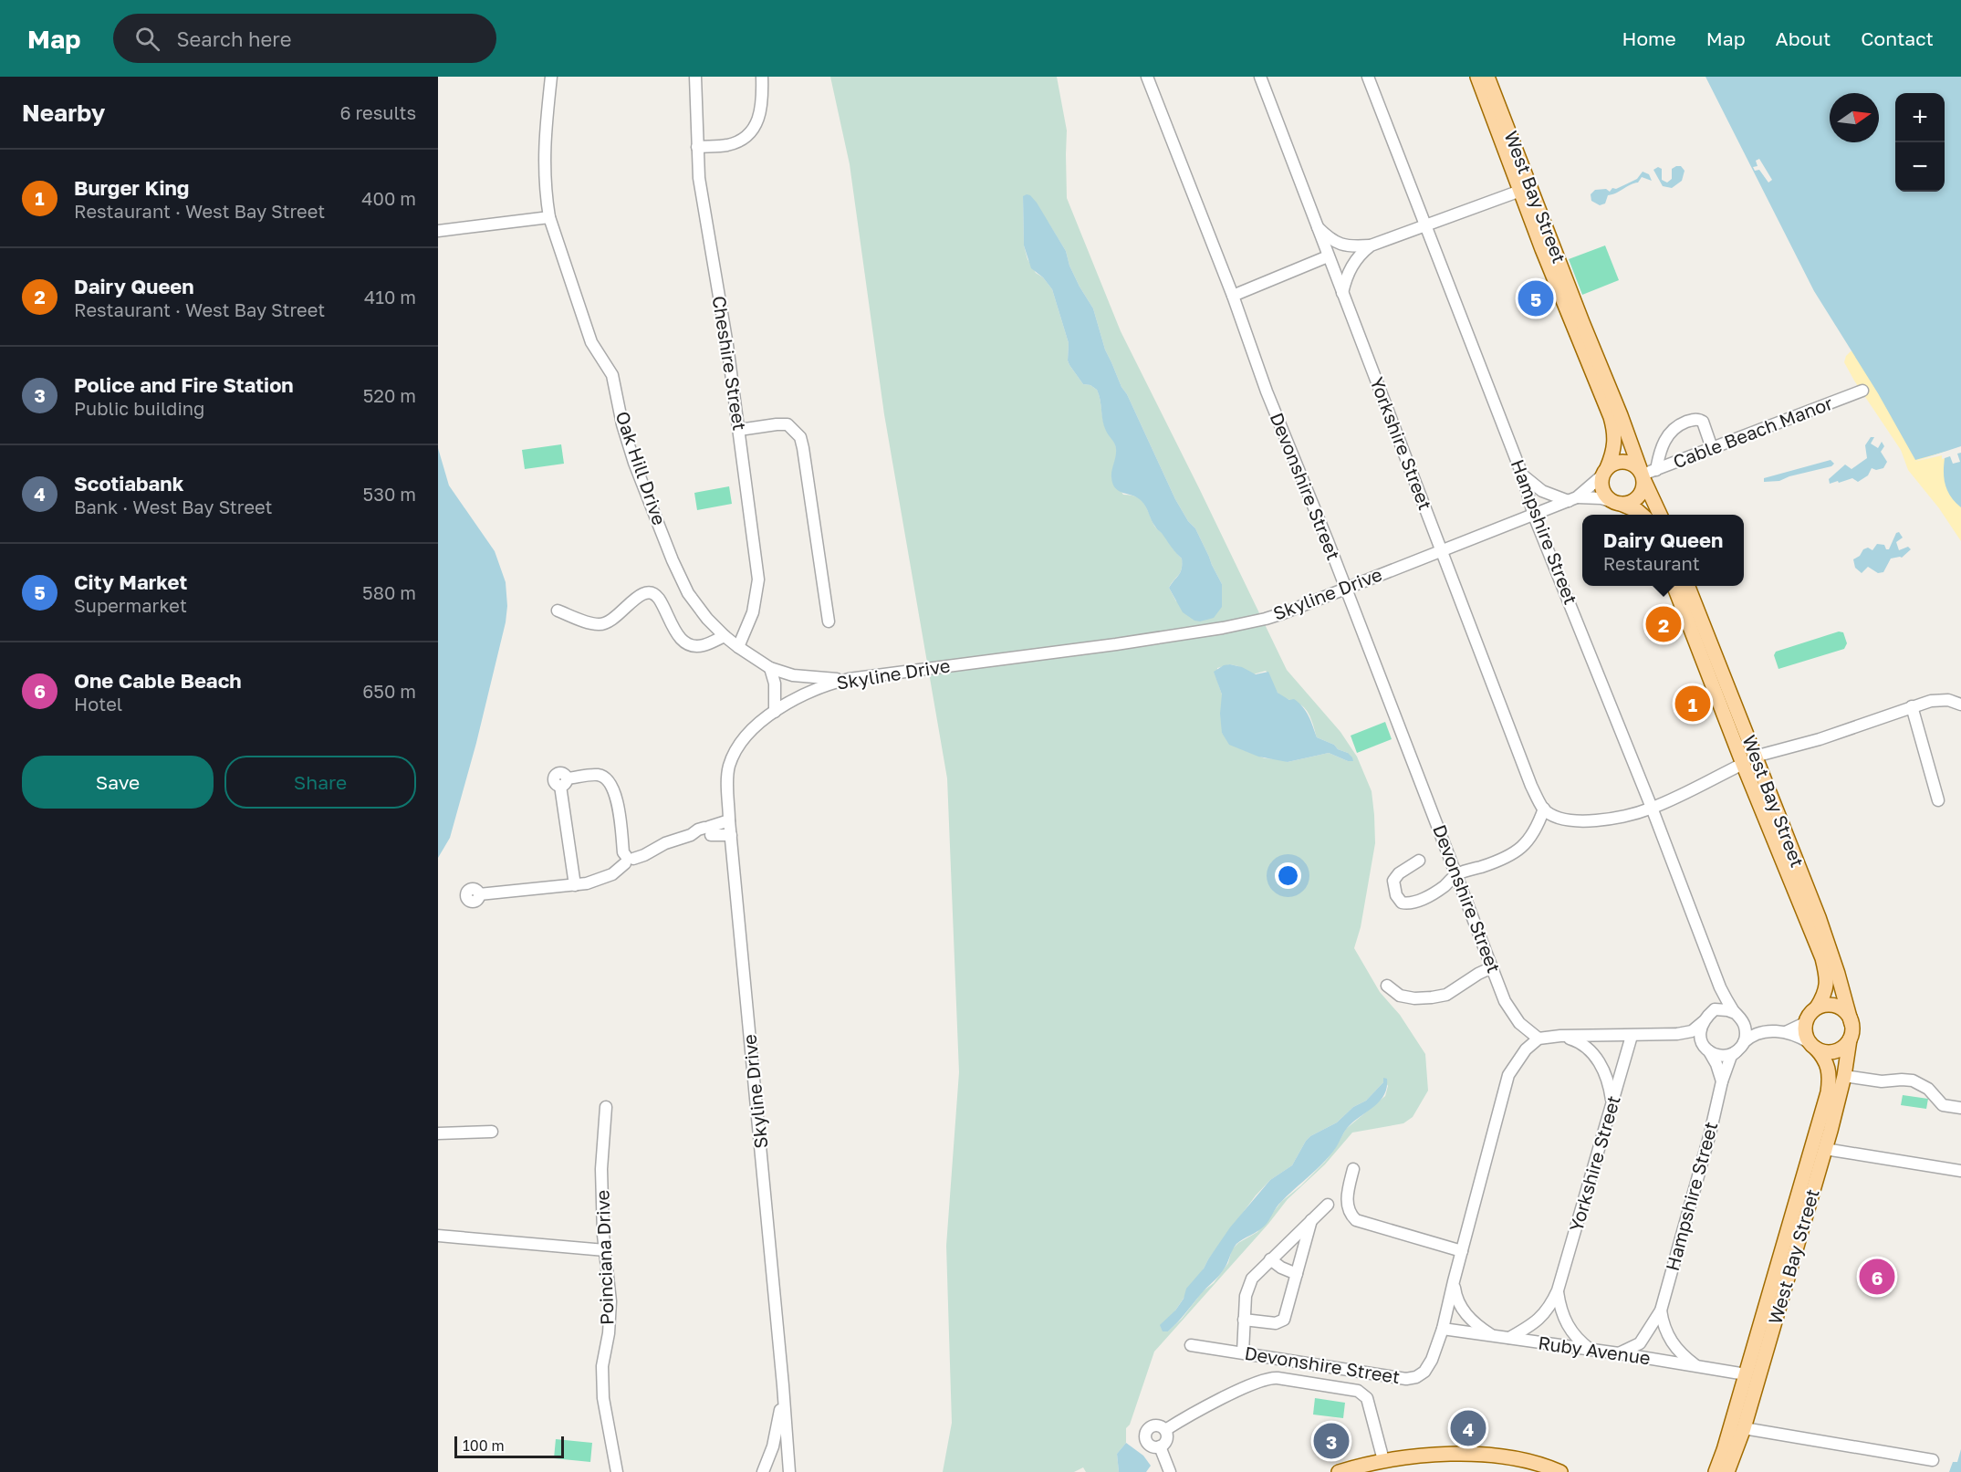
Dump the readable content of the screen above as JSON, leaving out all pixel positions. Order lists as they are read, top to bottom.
{
  "streets": {
    "main road": ["West Bay Street"],
    "street": [
      "Cheshire Street",
      "Cable Beach Manor",
      "Yorkshire Street",
      "Oak Hill Drive",
      "Devonshire Street",
      "Hampshire Street",
      "Skyline Drive",
      "Poinciana Drive",
      "Ruby Avenue"
    ]
  },
  "crossings": [
    ["West Bay Street", "Cable Beach Manor"],
    ["West Bay Street", "Skyline Drive"],
    ["West Bay Street", "Ruby Avenue"],
    ["Cheshire Street", "Oak Hill Drive"],
    ["Cable Beach Manor", "Skyline Drive"],
    ["Yorkshire Street", "Skyline Drive"],
    ["Yorkshire Street", "Ruby Avenue"],
    ["Oak Hill Drive", "Skyline Drive"],
    ["Devonshire Street", "Skyline Drive"],
    ["Devonshire Street", "Ruby Avenue"],
    ["Hampshire Street", "Skyline Drive"],
    ["Hampshire Street", "Ruby Avenue"]
  ],
  "scale_bar": "100 m",
  "north": "right",
  "page": {
    "header": "Map",
    "search": "Search here",
    "nav": [
      "Home",
      "Map",
      "About",
      "Contact"
    ],
    "heading": ["Nearby", "6 results"],
    "map_buttons": ["+", "−"],
    "list": [
      {
        "mark": "1",
        "name": "Burger King",
        "note": "Restaurant · West Bay Street",
        "value": "400 m"
      },
      {
        "mark": "2",
        "name": "Dairy Queen",
        "note": "Restaurant · West Bay Street",
        "value": "410 m"
      },
      {
        "mark": "3",
        "name": "Police and Fire Station",
        "note": "Public building",
        "value": "520 m"
      },
      {
        "mark": "4",
        "name": "Scotiabank",
        "note": "Bank · West Bay Street",
        "value": "530 m"
      },
      {
        "mark": "5",
        "name": "City Market",
        "note": "Supermarket",
        "value": "580 m"
      },
      {
        "mark": "6",
        "name": "One Cable Beach",
        "note": "Hotel",
        "value": "650 m"
      }
    ],
    "pins": [
      "5",
      "2",
      "1",
      "6",
      "4",
      "3"
    ],
    "popup": ["Dairy Queen", "Restaurant"],
    "buttons": ["Save", "Share"],
    "scale": "100 m"
  }
}
